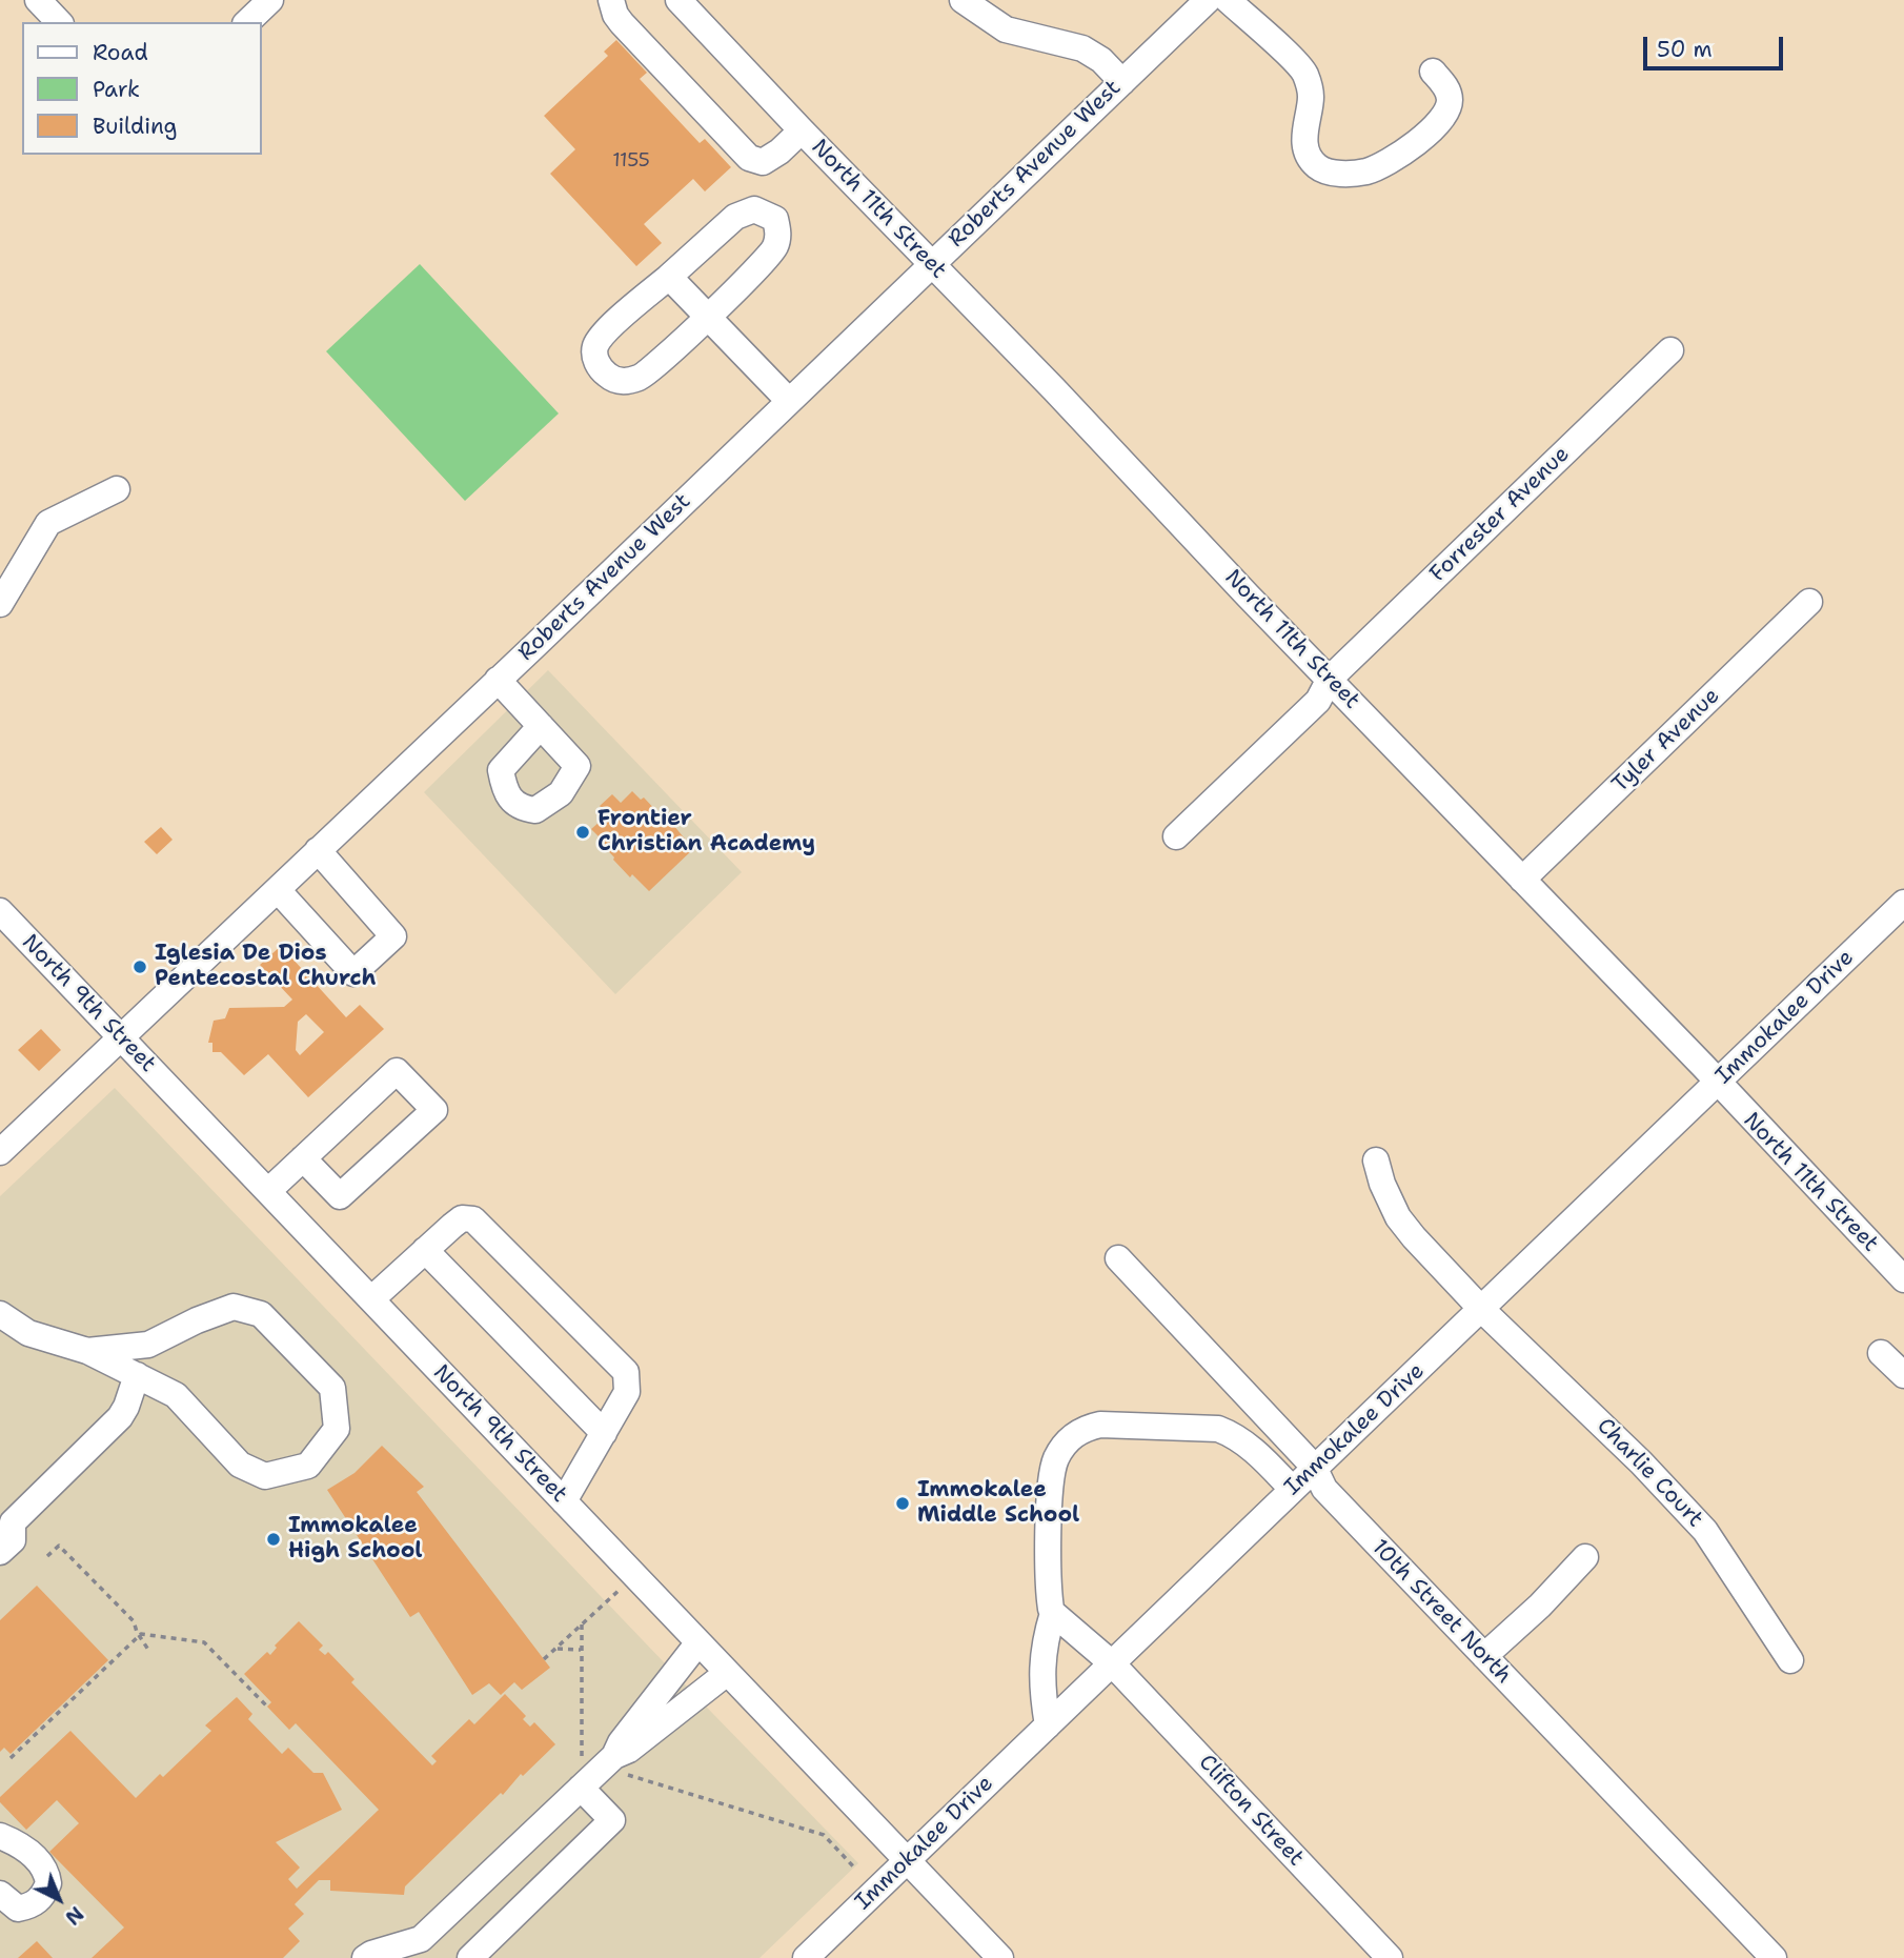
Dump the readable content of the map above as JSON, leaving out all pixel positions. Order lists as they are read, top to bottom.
{
  "streets": {
    "street": [
      "Roberts Avenue West",
      "North 11th Street",
      "Forrester Avenue",
      "Tyler Avenue",
      "North 9th Street",
      "Immokalee Drive",
      "Charlie Court",
      "10th Street North",
      "Clifton Street"
    ]
  },
  "crossings": [
    ["Roberts Avenue West", "North 11th Street"],
    ["Roberts Avenue West", "North 9th Street"],
    ["North 11th Street", "Forrester Avenue"],
    ["North 11th Street", "Tyler Avenue"],
    ["North 11th Street", "Immokalee Drive"],
    ["North 9th Street", "Immokalee Drive"],
    ["Immokalee Drive", "Charlie Court"],
    ["Immokalee Drive", "10th Street North"],
    ["Immokalee Drive", "Clifton Street"]
  ],
  "places": [
    "Frontier Christian Academy",
    "Iglesia De Dios Pentecostal Church",
    "Immokalee Middle School",
    "Immokalee High School"
  ],
  "house_numbers": ["1155"],
  "legend": ["Road", "Park", "Building"],
  "scale_bar": "50 m",
  "north": "bottom right"
}
